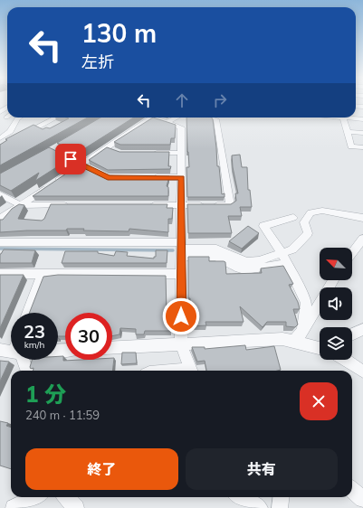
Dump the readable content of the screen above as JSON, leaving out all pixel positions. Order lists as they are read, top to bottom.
{
  "north": "top left",
  "page": {
    "turn": ["130 m", "左折"],
    "speed": "23 km/h",
    "limit": "30",
    "heading": ["1 分", "240 m · 11:59"],
    "buttons": ["終了", "共有"]
  }
}
